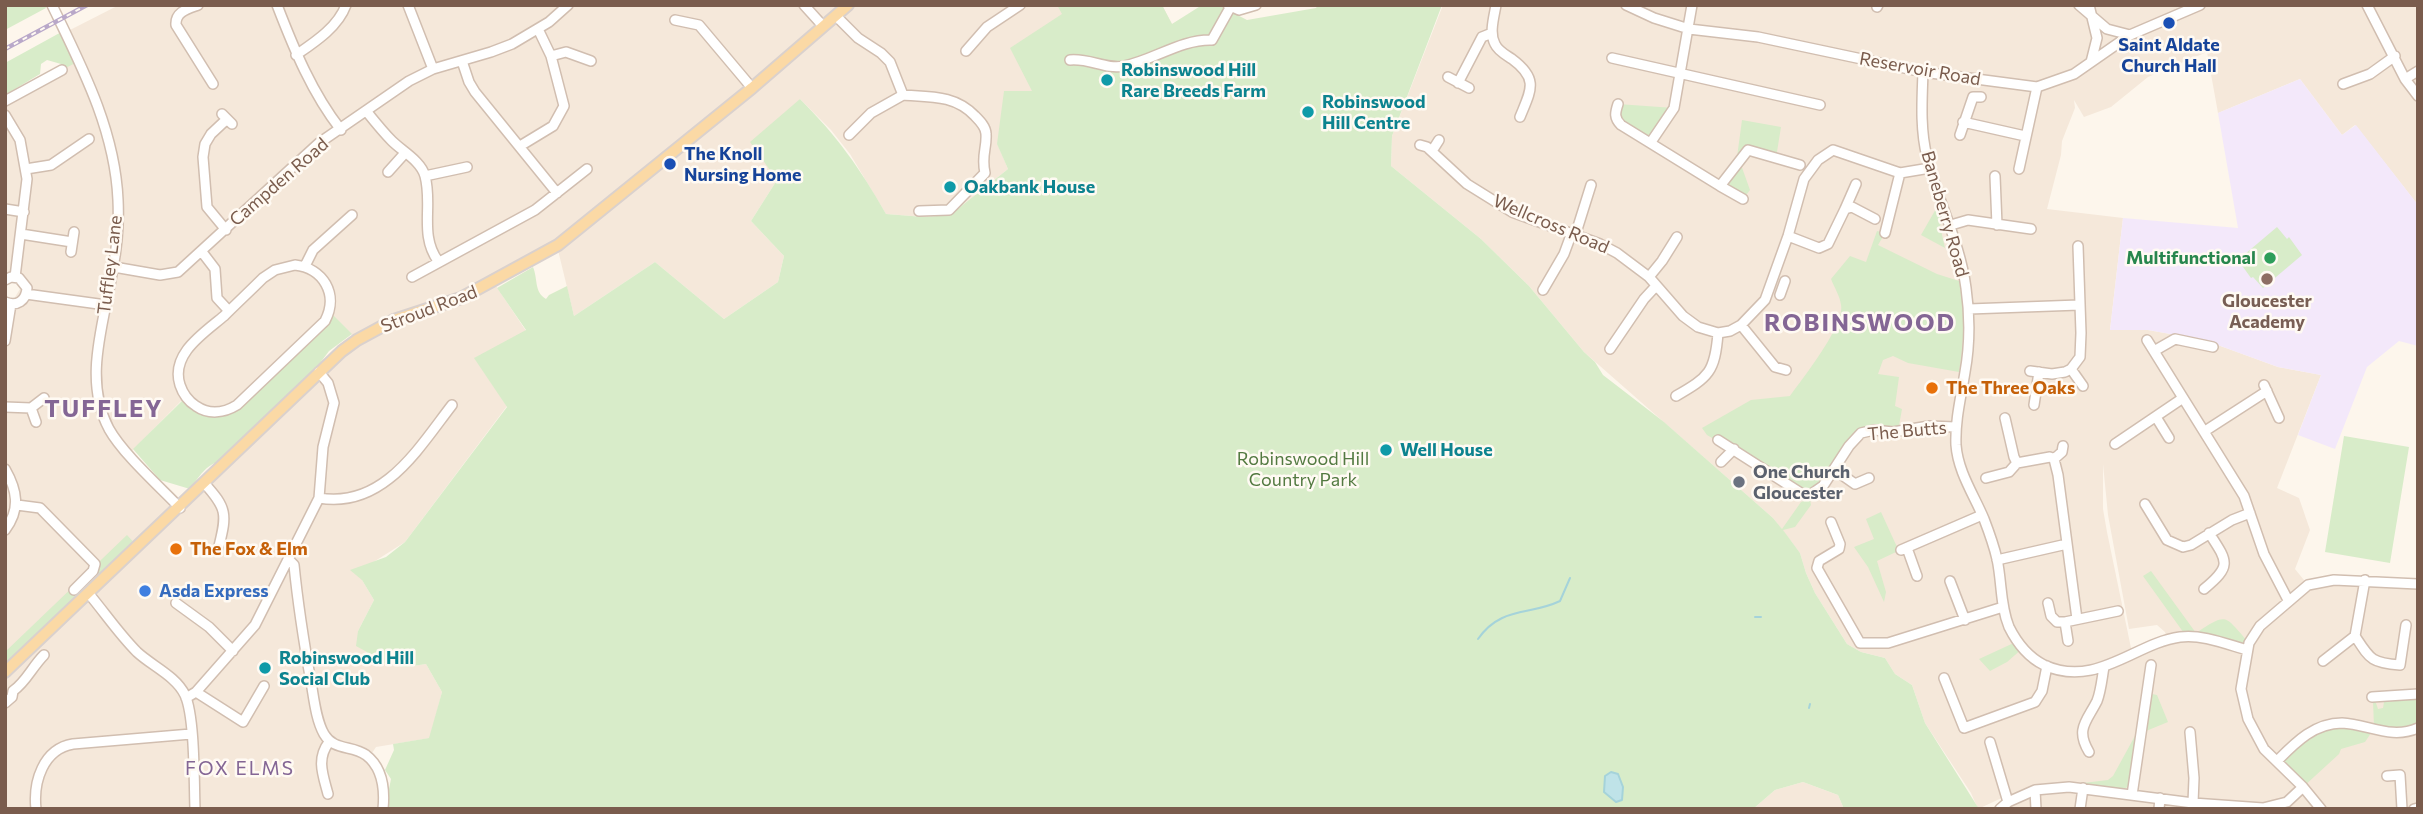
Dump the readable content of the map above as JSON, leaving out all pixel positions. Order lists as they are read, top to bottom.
{
  "streets": {
    "main road": ["Stroud Road"],
    "street": [
      "Reservoir Road",
      "Campden Road",
      "Baneberry Road",
      "Wellcross Road",
      "Tuffley Lane",
      "The Butts"
    ]
  },
  "crossings": [
    ["Reservoir Road", "Baneberry Road"],
    ["Campden Road", "Tuffley Lane"],
    ["Baneberry Road", "The Butts"],
    ["Tuffley Lane", "Stroud Road"]
  ],
  "districts": ["ROBINSWOOD", "TUFFLEY", "FOX ELMS"],
  "parks": ["Robinswood Hill Country Park"],
  "places": [
    "Saint Aldate Church Hall",
    "Robinswood Hill Rare Breeds Farm",
    "Robinswood Hill Centre",
    "The Knoll Nursing Home",
    "Oakbank House",
    "Multifunctional",
    "Gloucester Academy",
    "The Three Oaks",
    "Well House",
    "One Church Gloucester",
    "The Fox & Elm",
    "Asda Express",
    "Robinswood Hill Social Club"
  ]
}
